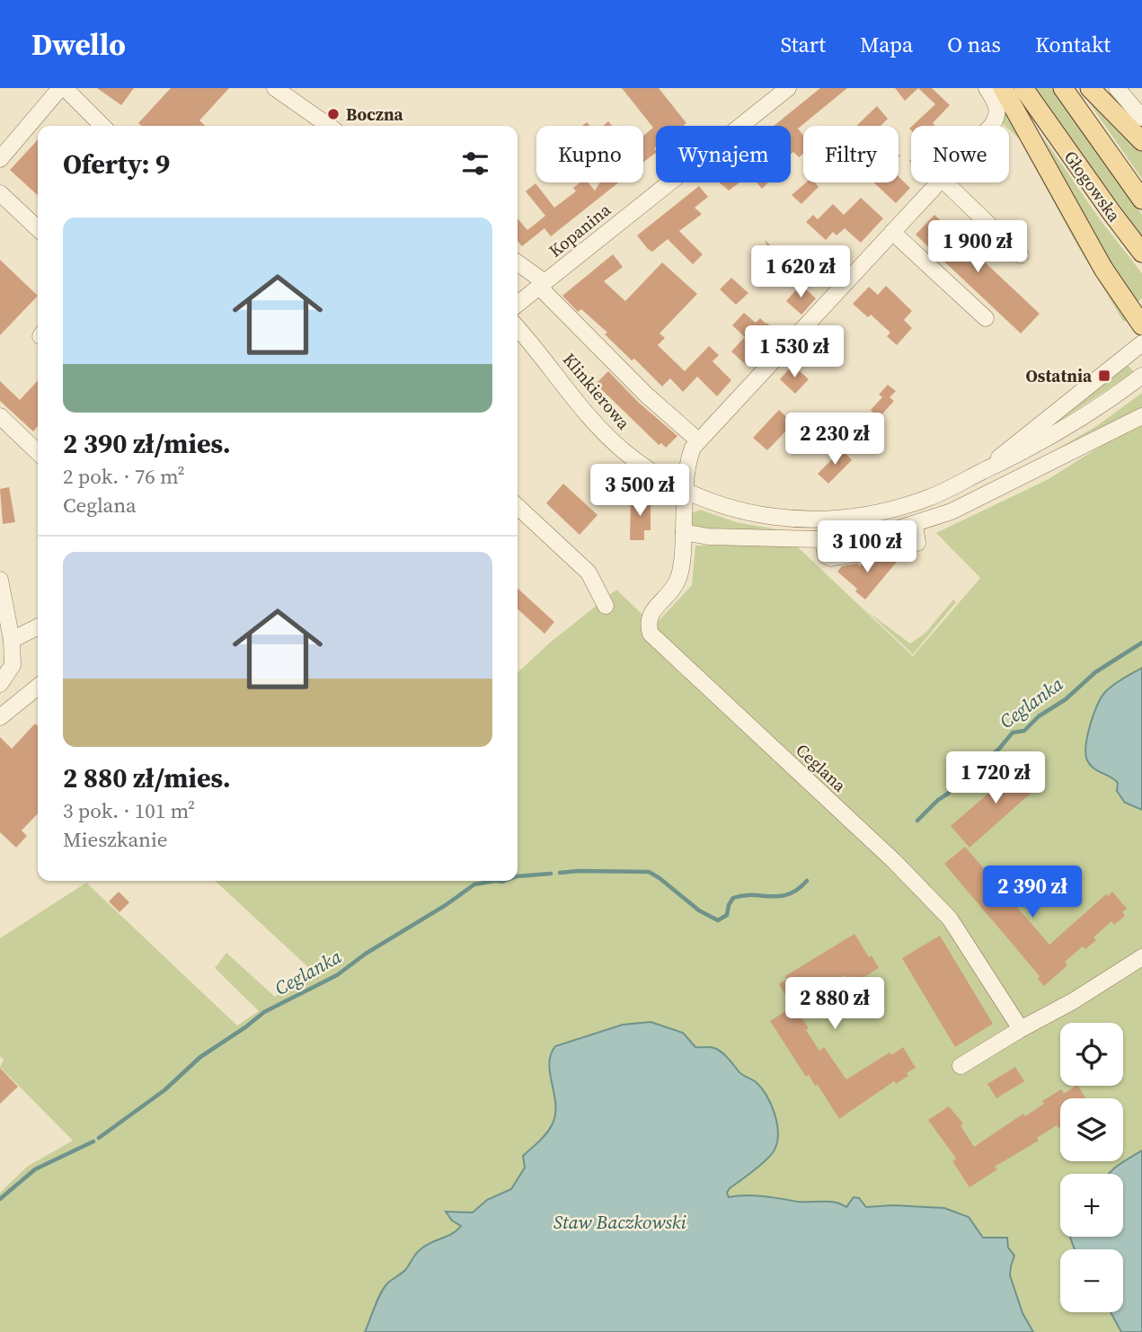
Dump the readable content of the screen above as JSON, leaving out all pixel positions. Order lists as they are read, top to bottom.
{
  "streets": {
    "main road": ["Głogowska"],
    "street": ["Kopanina", "Klinkierowa", "Ceglana"]
  },
  "crossings": [
    ["Klinkierowa", "Ceglana"]
  ],
  "water": ["Ceglanka", "Staw Baczkowski"],
  "places": {
    "other": ["Boczna"],
    "transit": ["Ostatnia"]
  },
  "page": {
    "header": "Dwello",
    "nav": [
      "Start",
      "Mapa",
      "O nas",
      "Kontakt"
    ],
    "chip": [
      "Kupno",
      "Wynajem",
      "Filtry",
      "Nowe"
    ],
    "heading": "Oferty: 9",
    "list": [
      {
        "name": "2 390 zł/mies.",
        "note": "2 pok. · 76 m² · Ceglana"
      },
      {
        "name": "2 880 zł/mies.",
        "note": "3 pok. · 101 m² · Mieszkanie"
      }
    ],
    "price": [
      "1 900 zł",
      "1 620 zł",
      "1 530 zł",
      "2 230 zł",
      "3 500 zł",
      "3 100 zł",
      "1 720 zł",
      "2 390 zł",
      "2 880 zł"
    ],
    "map_buttons": ["+", "−"]
  }
}
